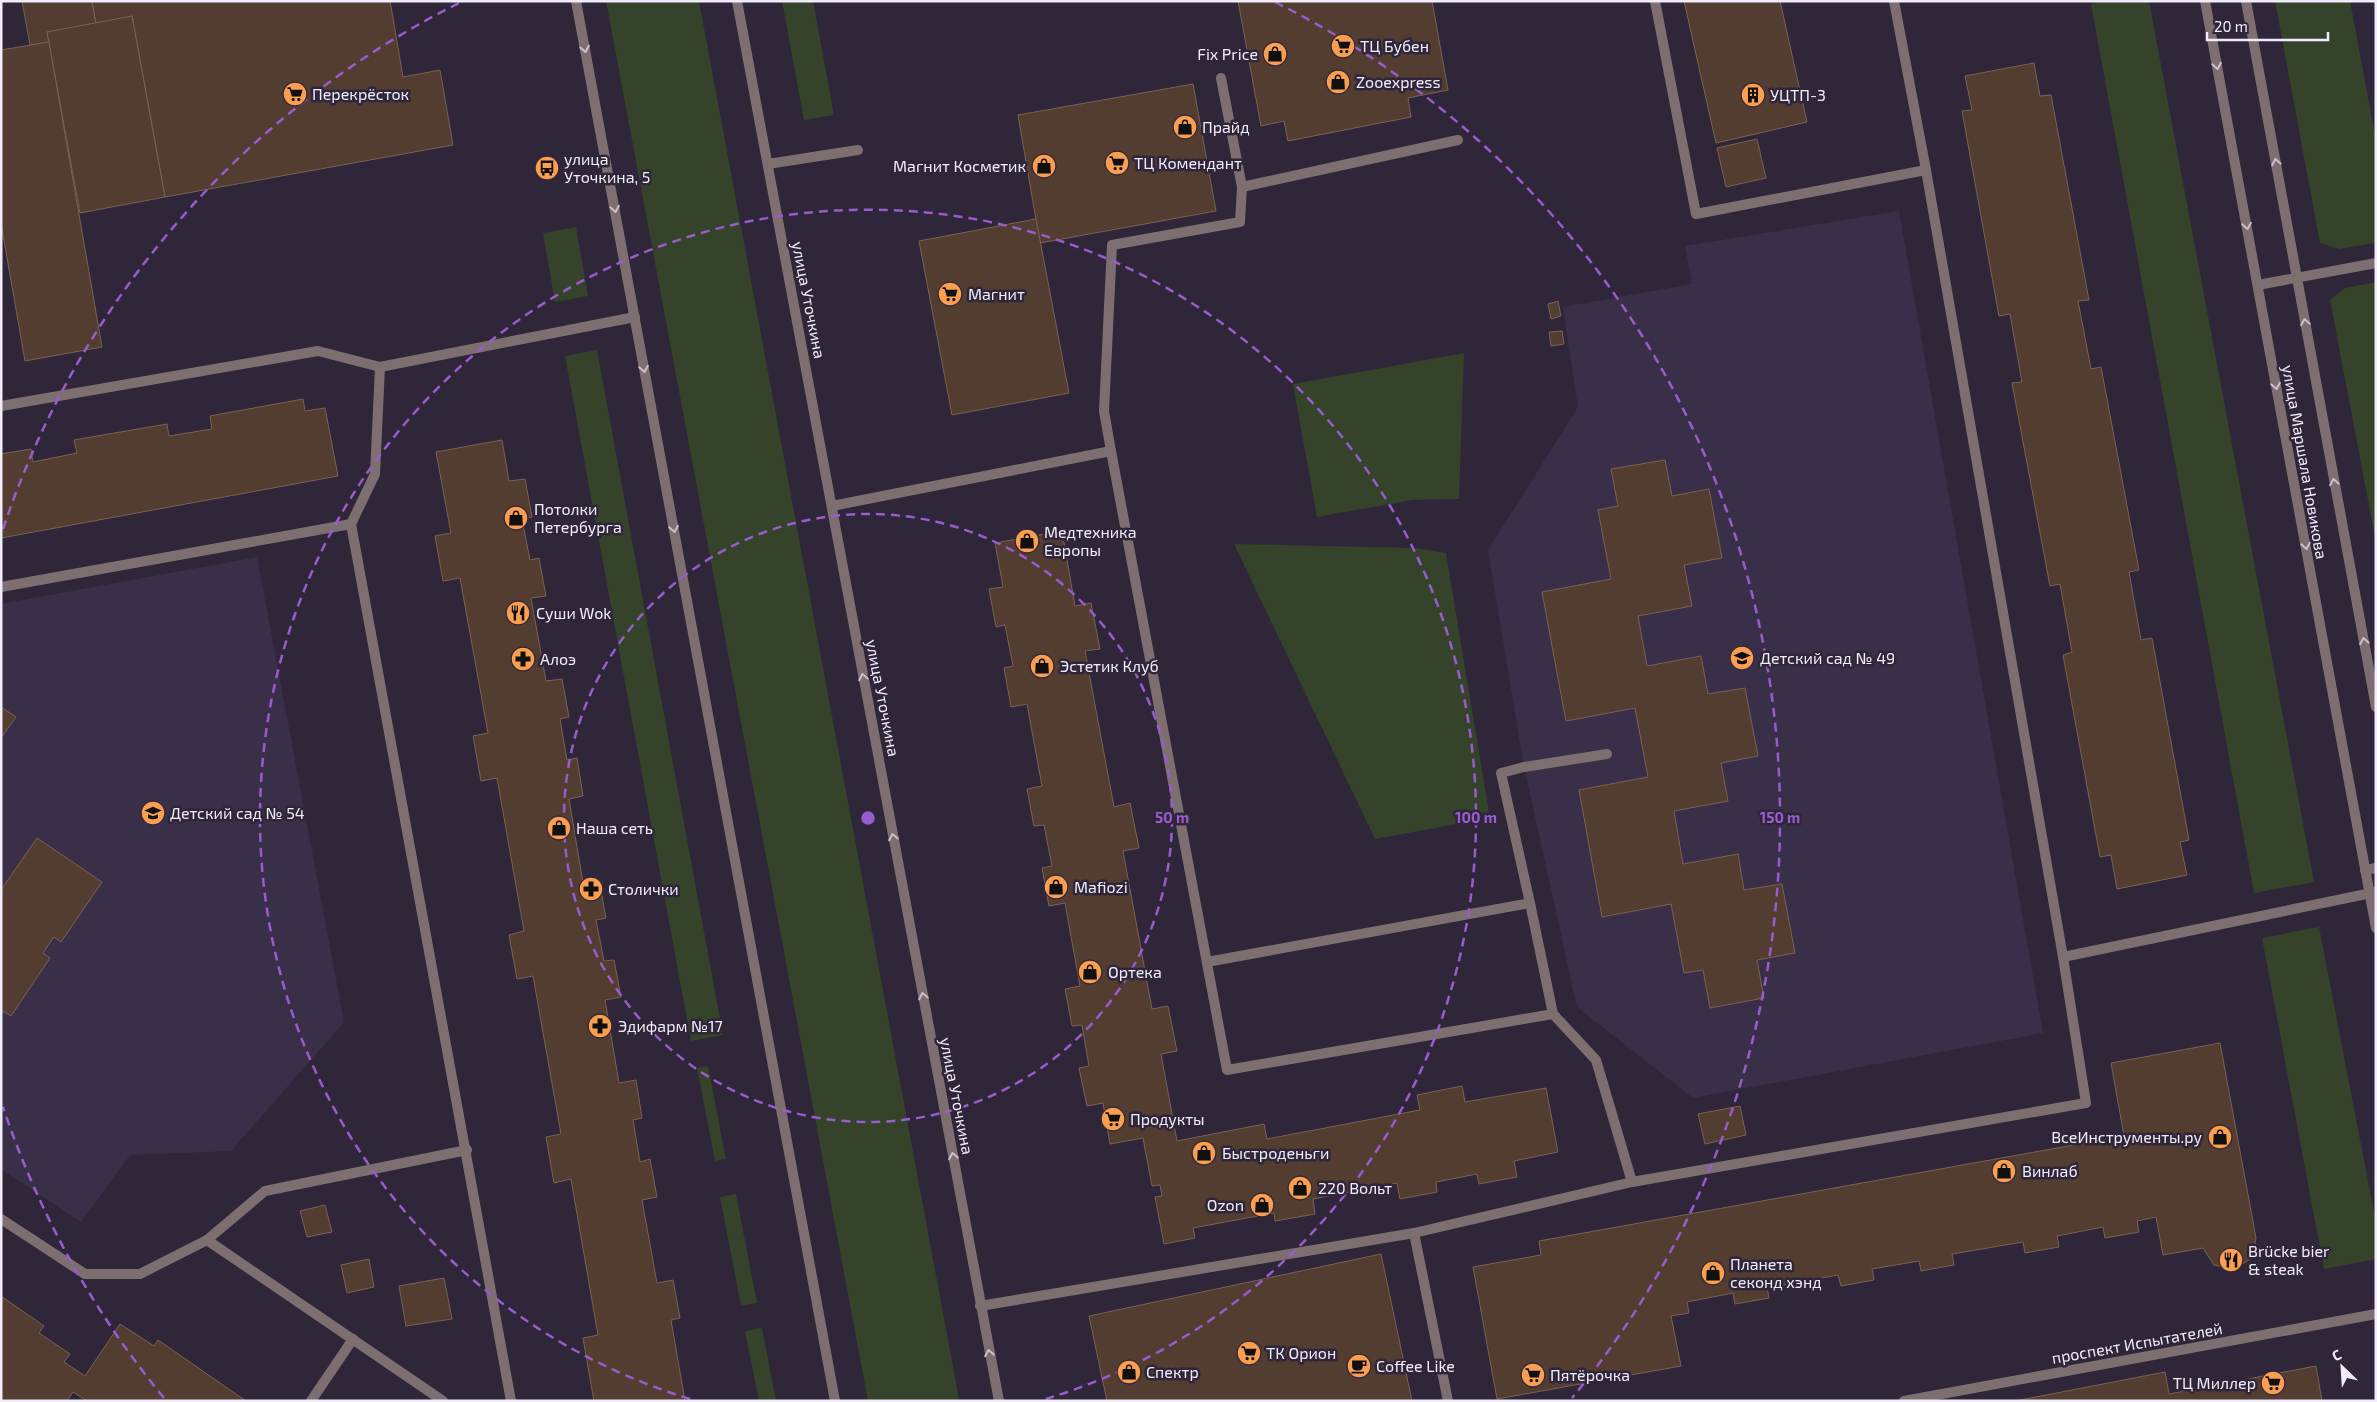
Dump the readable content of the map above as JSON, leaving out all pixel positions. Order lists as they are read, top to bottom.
{
  "streets": {
    "street": ["улица Уточкина", "улица Маршала Новикова", "проспект Испытателей"]
  },
  "one_way": ["улица Уточкина"],
  "places": {
    "supermarket": [
      "ТЦ Бубен",
      "Перекрёсток",
      "ТЦ Комендант",
      "Магнит",
      "Продукты",
      "ТК Орион",
      "Пятёрочка",
      "ТЦ Миллер"
    ],
    "shop": [
      "Fix Price",
      "Zooexpress",
      "Прайд",
      "Магнит Косметик",
      "Потолки Петербурга",
      "Медтехника Европы",
      "Эстетик Клуб",
      "Наша сеть",
      "Mafiozi",
      "Ортека",
      "ВсеИнструменты.ру",
      "Быстроденьги",
      "Винлаб",
      "220 Вольт",
      "Ozon",
      "Планета секонд хэнд",
      "Спектр"
    ],
    "building": ["УЦТП-3"],
    "bus stop": ["улица Уточкина, 5"],
    "restaurant": ["Суши Wok", "Brücke bier & steak"],
    "school or university": ["Детский сад № 49", "Детский сад № 54"],
    "pharmacy": ["Алоэ", "Столички", "Эдифарм №17"],
    "cafe": ["Coffee Like"]
  },
  "scale_bar": "20 m",
  "north": "top left",
  "rings": ["50 m", "100 m", "150 m"]
}
